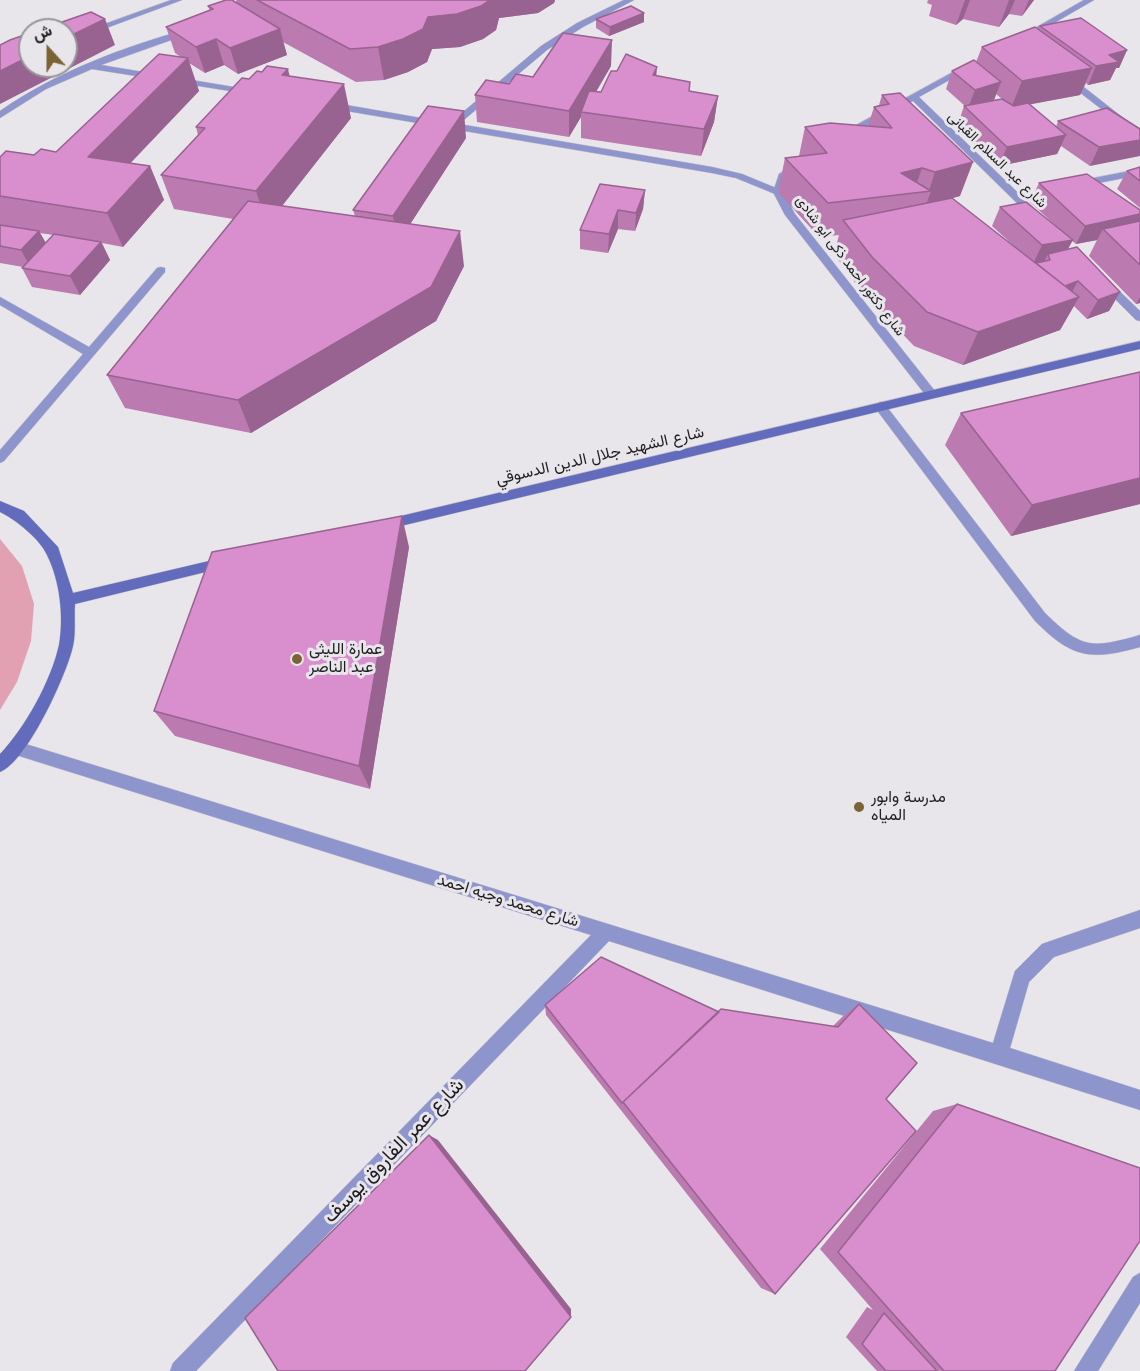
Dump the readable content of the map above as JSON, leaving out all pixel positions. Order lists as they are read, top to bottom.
{
  "streets": {
    "main road": ["شارع الشهيد جلال الدين الدسوقي"],
    "street": [
      "شارع عبد السلام القبانى",
      "شارع دكتور احمد ذكى ابو شادى",
      "شارع محمد وجيه احمد",
      "شارع عمر الفاروق يوسف"
    ]
  },
  "crossings": [
    ["شارع دكتور احمد ذكى ابو شادى", "شارع الشهيد جلال الدين الدسوقي"],
    ["شارع محمد وجيه احمد", "شارع عمر الفاروق يوسف"]
  ],
  "places": ["عمارة الليثى عبد الناصر", "مدرسة وابور المياه"],
  "north": "top"
}
